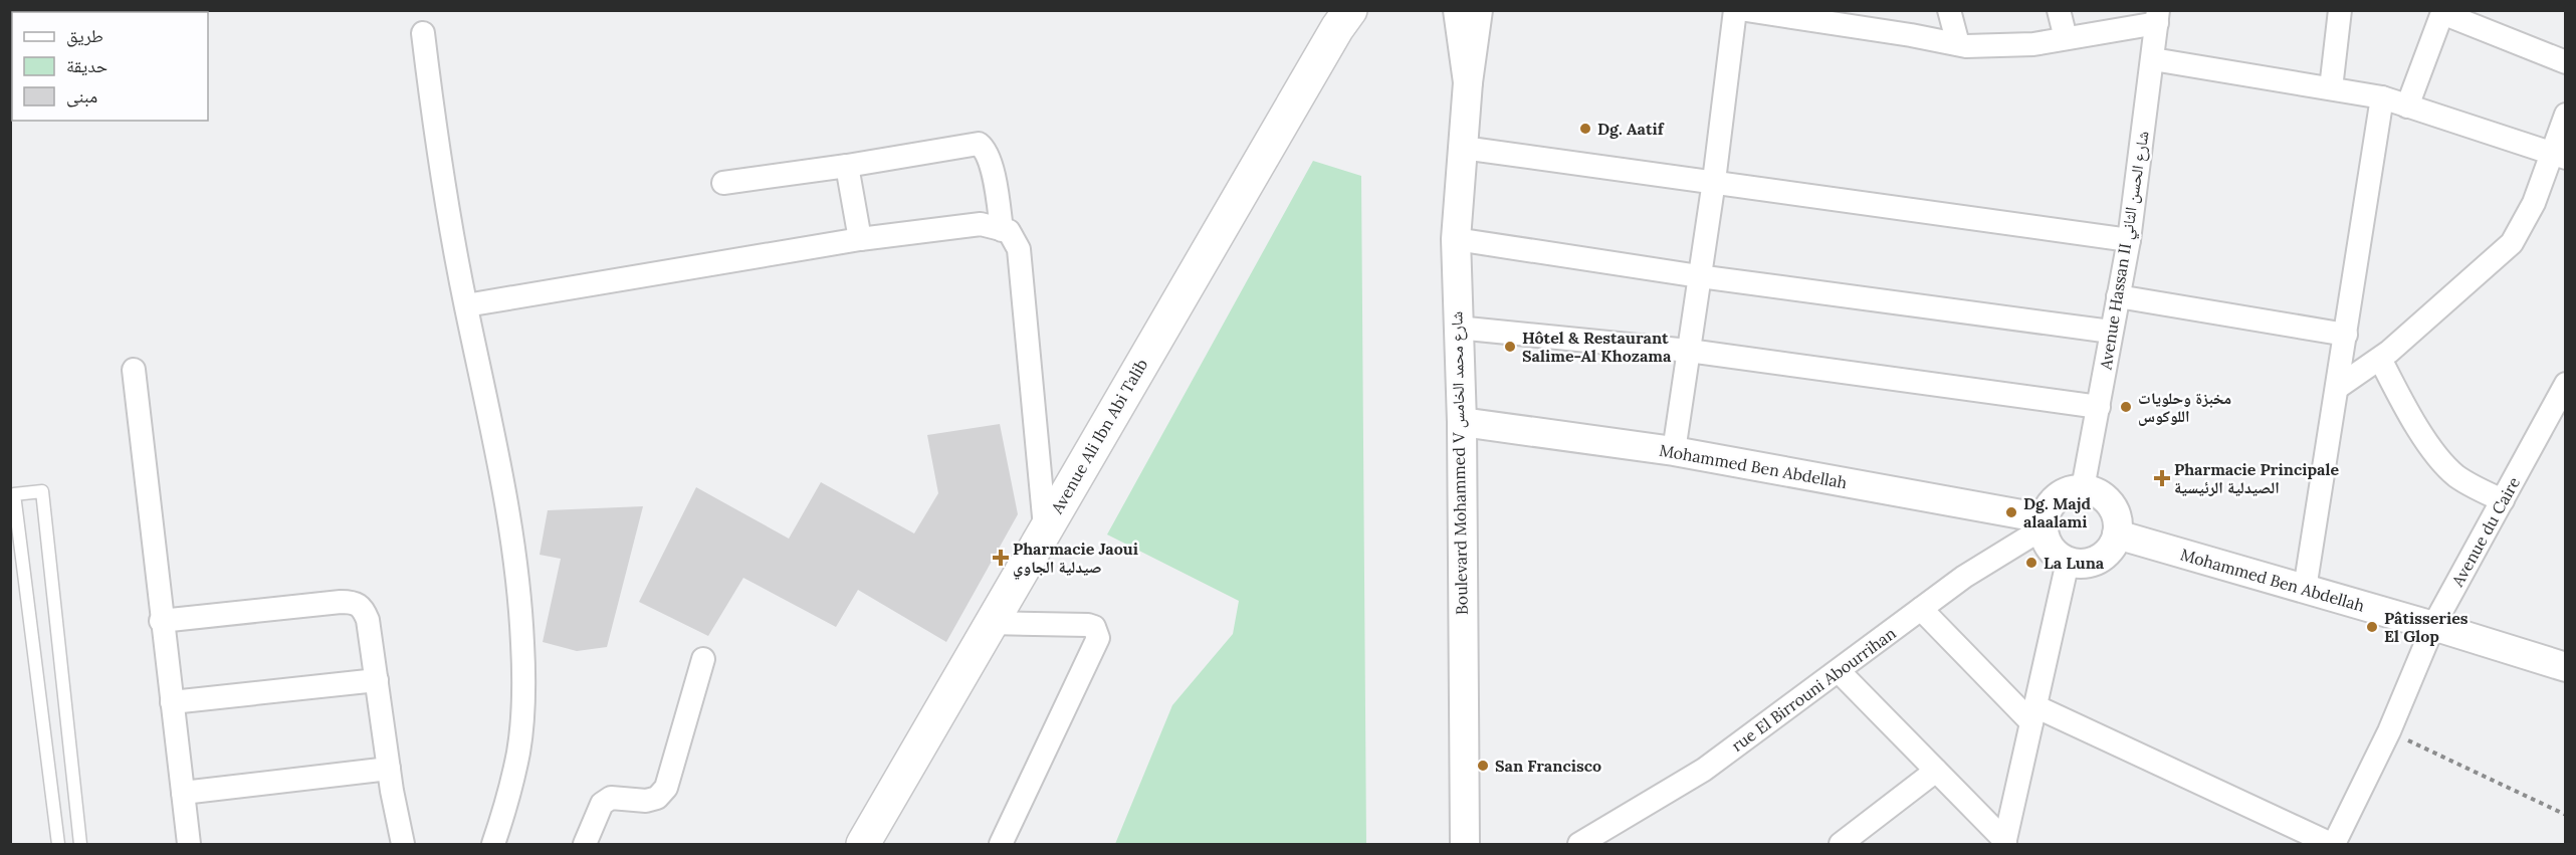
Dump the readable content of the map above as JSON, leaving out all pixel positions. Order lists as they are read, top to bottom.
{
  "streets": {
    "main road": ["Avenue Ali Ibn Abi Talib"],
    "street": [
      "Avenue Hassan II شارع الحسن الثاني",
      "Boulevard Mohammed V شارع محمد الخامس",
      "Mohammed Ben Abdellah",
      "Avenue du Caire",
      "rue El Birrouni Abourrihan"
    ]
  },
  "crossings": [
    ["Avenue Hassan II شارع الحسن الثاني", "Mohammed Ben Abdellah"],
    ["Avenue Hassan II شارع الحسن الثاني", "rue El Birrouni Abourrihan"],
    ["Boulevard Mohammed V شارع محمد الخامس", "Mohammed Ben Abdellah"],
    ["Mohammed Ben Abdellah", "Avenue du Caire"],
    ["Mohammed Ben Abdellah", "rue El Birrouni Abourrihan"]
  ],
  "places": {
    "other": [
      "Dg. Aatif",
      "Hôtel & Restaurant Salime-Al Khozama",
      "مخبزة وحلويات اللوكوس",
      "Dg. Majd alaalami",
      "La Luna",
      "Pâtisseries El Glop",
      "San Francisco"
    ],
    "health": ["Pharmacie Principale الصيدلية الرئيسية", "Pharmacie Jaoui صيدلية الجاوي"]
  },
  "legend": ["طريق", "حديقة", "مبنى"]
}
